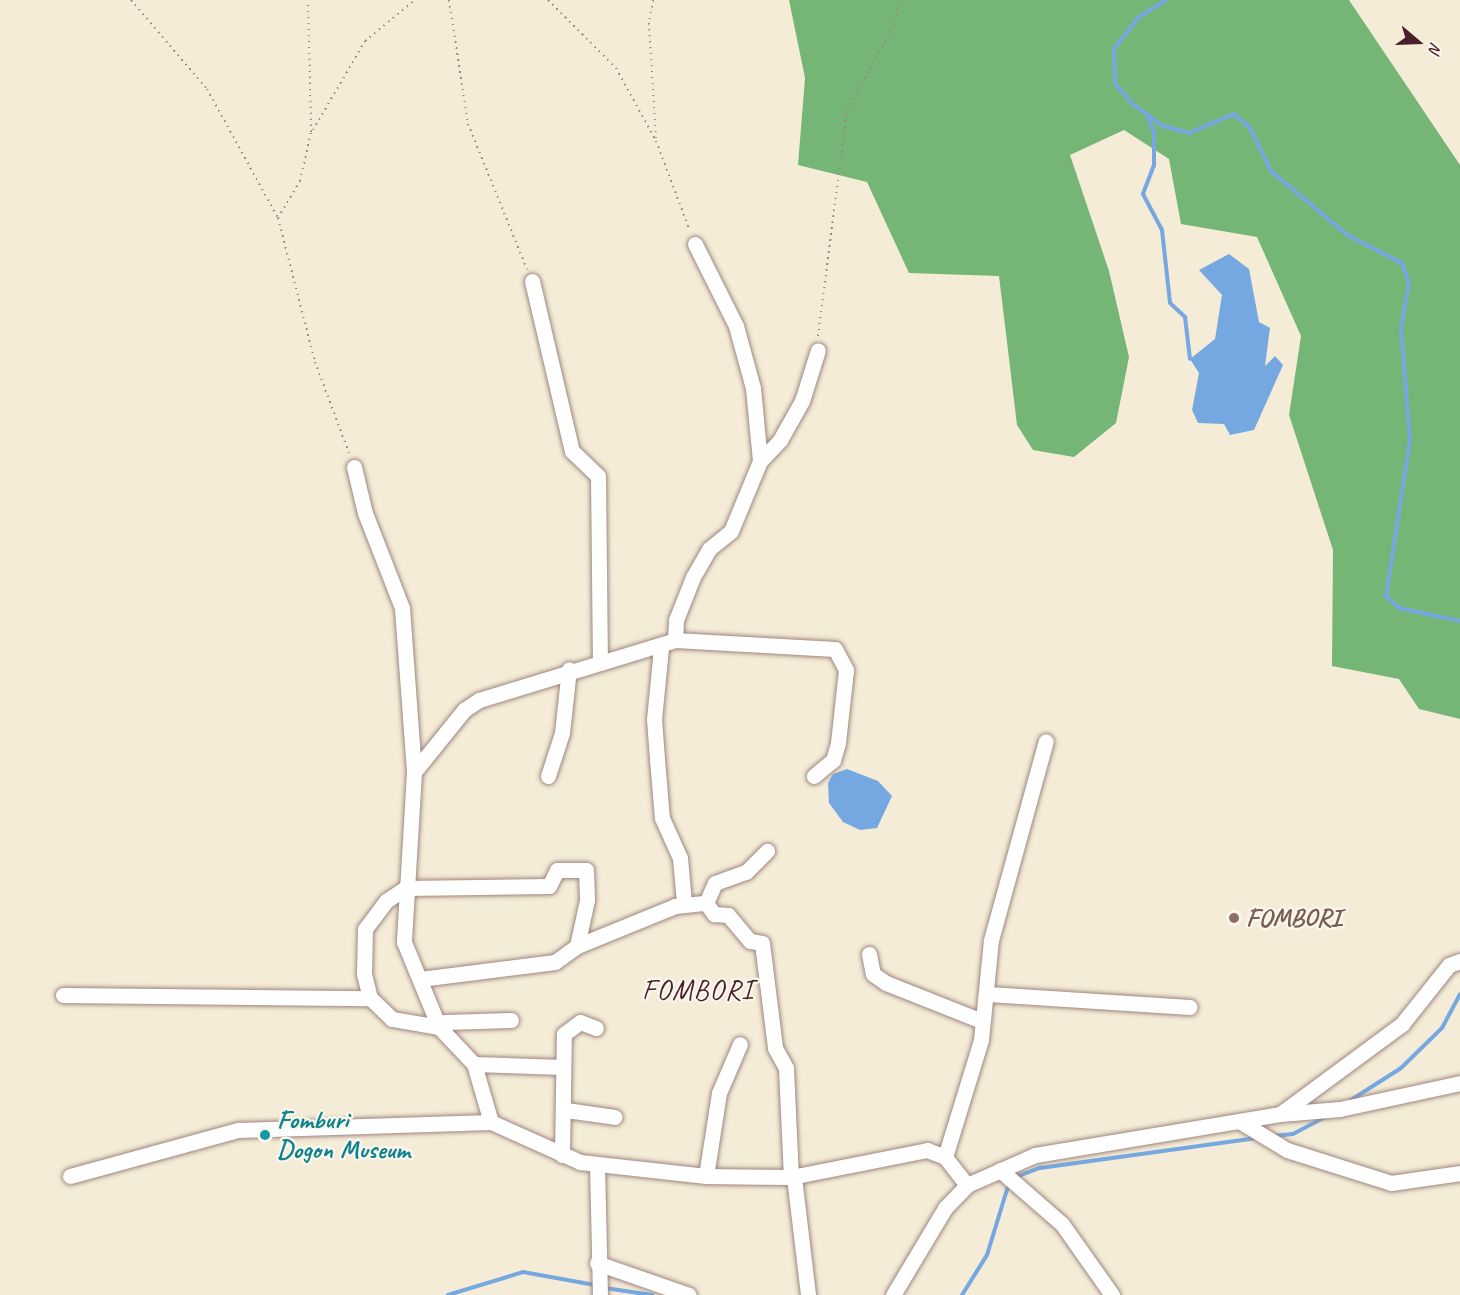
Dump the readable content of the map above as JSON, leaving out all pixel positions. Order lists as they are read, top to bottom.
{
  "districts": ["FOMBORI"],
  "places": ["FOMBORI", "Fomburi Dogon Museum"],
  "north": "right"
}
